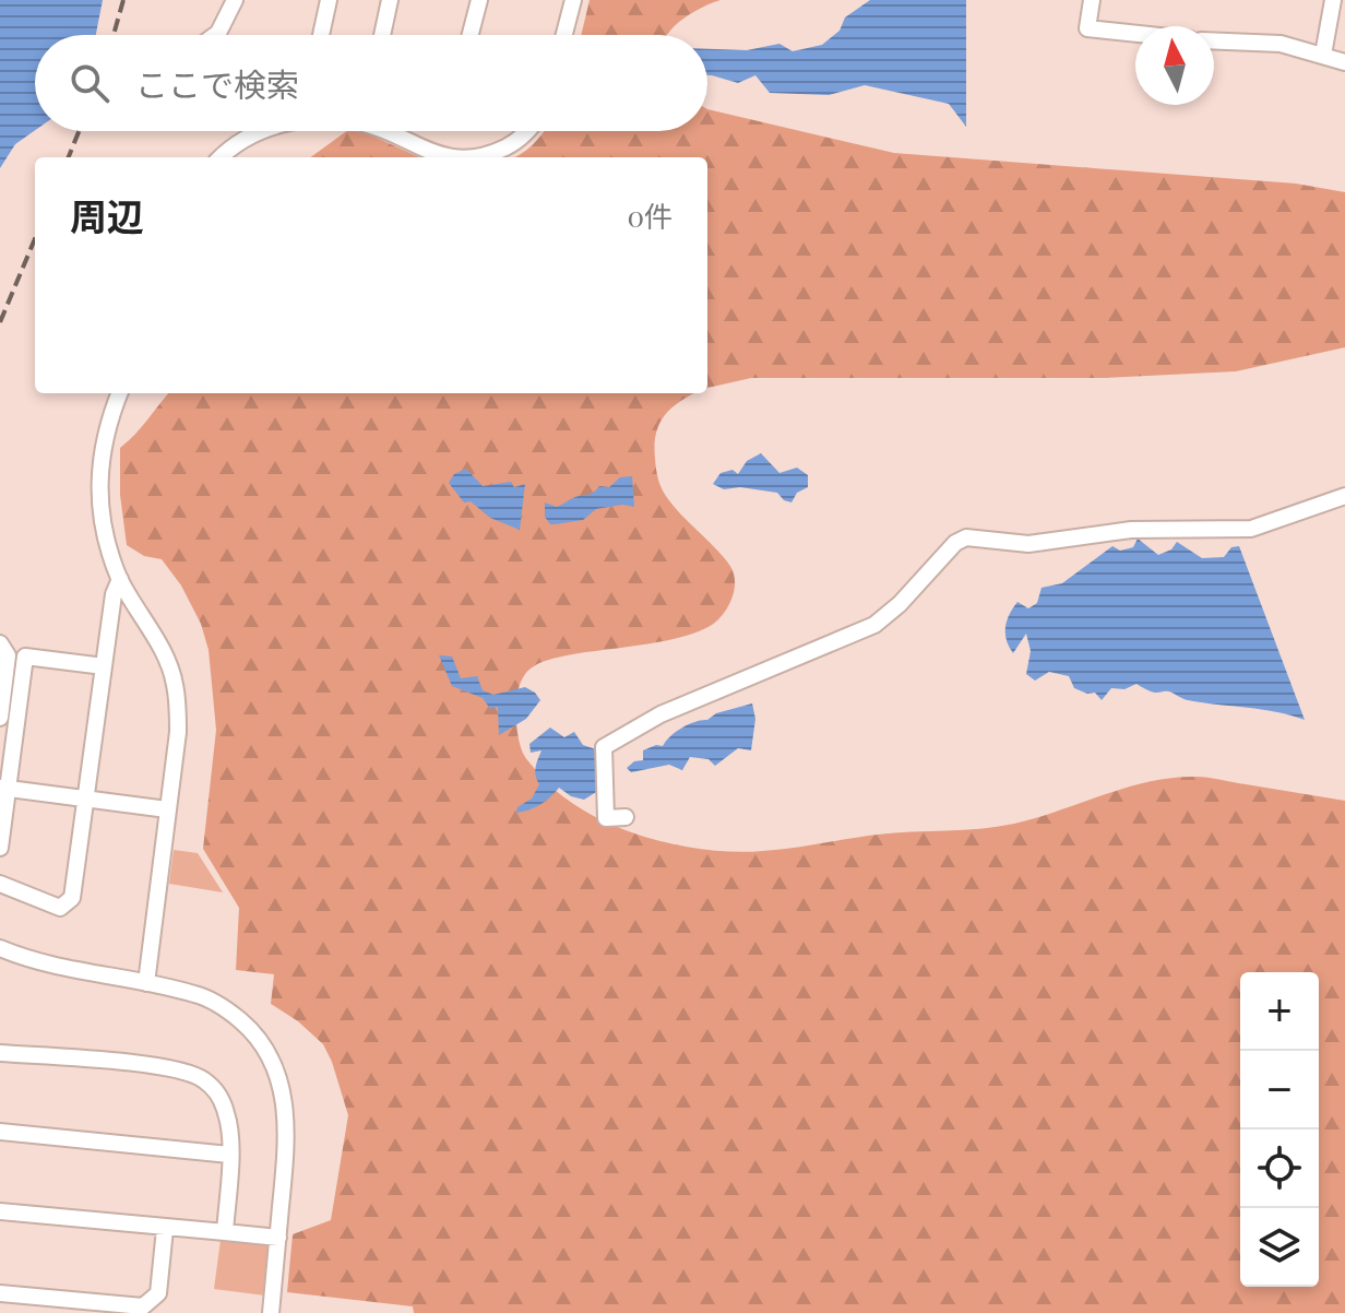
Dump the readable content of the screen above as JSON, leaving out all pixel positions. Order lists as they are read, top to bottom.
{
  "north": "top",
  "page": {
    "search": "ここで検索",
    "heading": ["周辺", "0件"],
    "map_buttons": ["+", "−"]
  }
}
